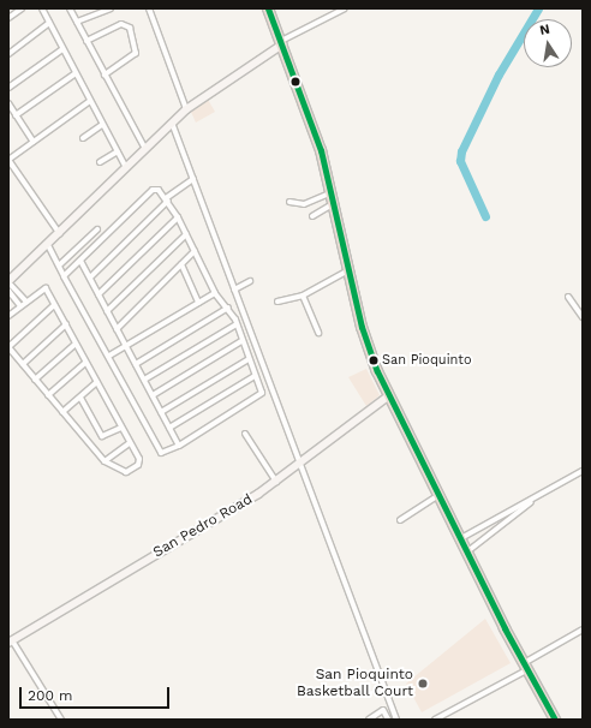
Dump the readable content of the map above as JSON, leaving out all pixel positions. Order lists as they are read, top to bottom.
{
  "streets": {
    "street": ["San Pedro Road"]
  },
  "places": ["San Pioquinto", "San Pioquinto Basketball Court"],
  "scale_bar": "200 m",
  "north": "top"
}
